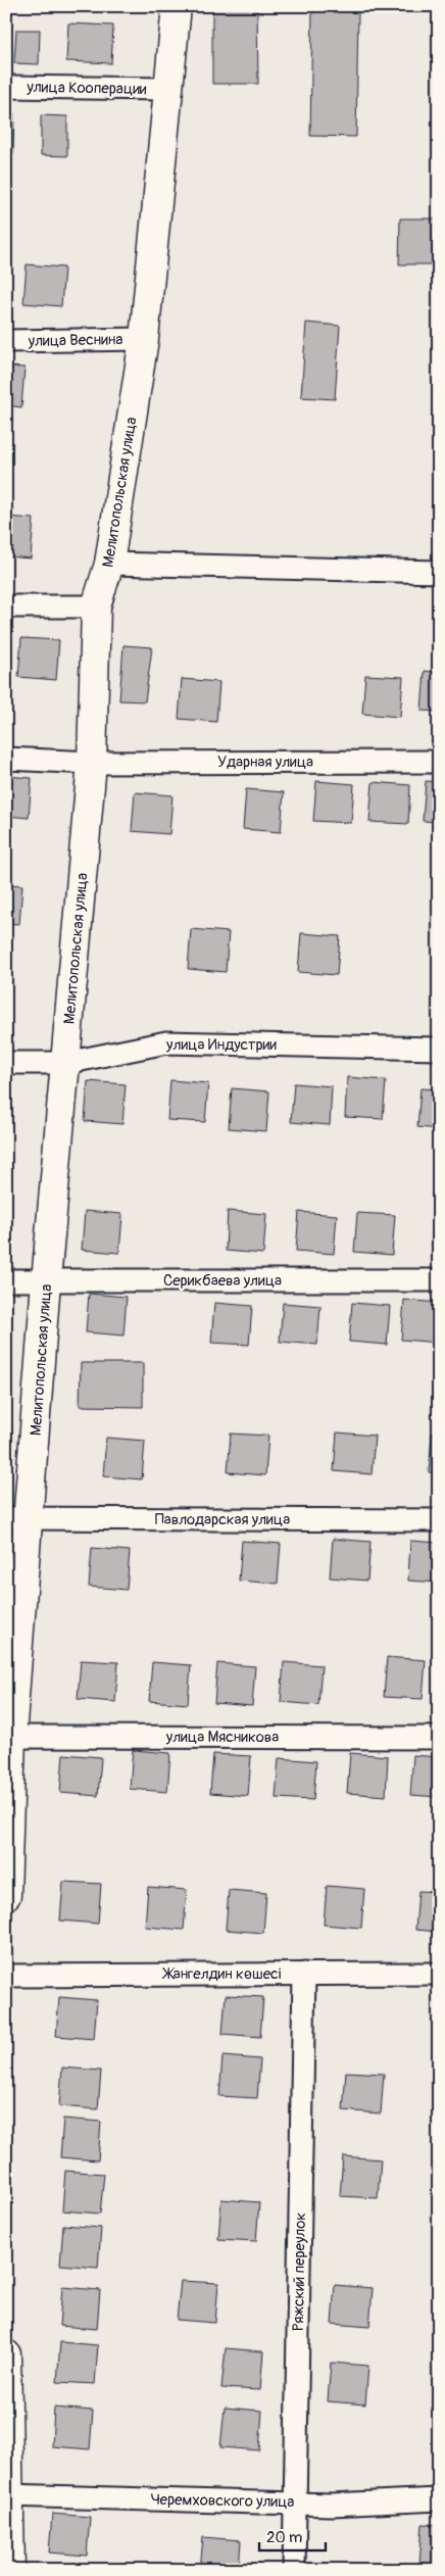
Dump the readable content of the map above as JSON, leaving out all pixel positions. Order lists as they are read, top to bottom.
{
  "streets": {
    "street": [
      "улица Кооперации",
      "улица Веснина",
      "Мелитопольская улица",
      "Ударная улица",
      "улица Индустрии",
      "Серикбаева улица",
      "Павлодарская улица",
      "улица Мясникова",
      "Жангелдин көшесі",
      "Ряжский переулок",
      "Черемховского улица"
    ]
  },
  "crossings": [
    ["улица Кооперации", "Мелитопольская улица"],
    ["улица Веснина", "Мелитопольская улица"],
    ["Мелитопольская улица", "Ударная улица"],
    ["Мелитопольская улица", "улица Индустрии"],
    ["Мелитопольская улица", "Серикбаева улица"],
    ["Мелитопольская улица", "Павлодарская улица"],
    ["Мелитопольская улица", "улица Мясникова"],
    ["Жангелдин көшесі", "Ряжский переулок"],
    ["Ряжский переулок", "Черемховского улица"]
  ],
  "scale_bar": "20 m"
}
